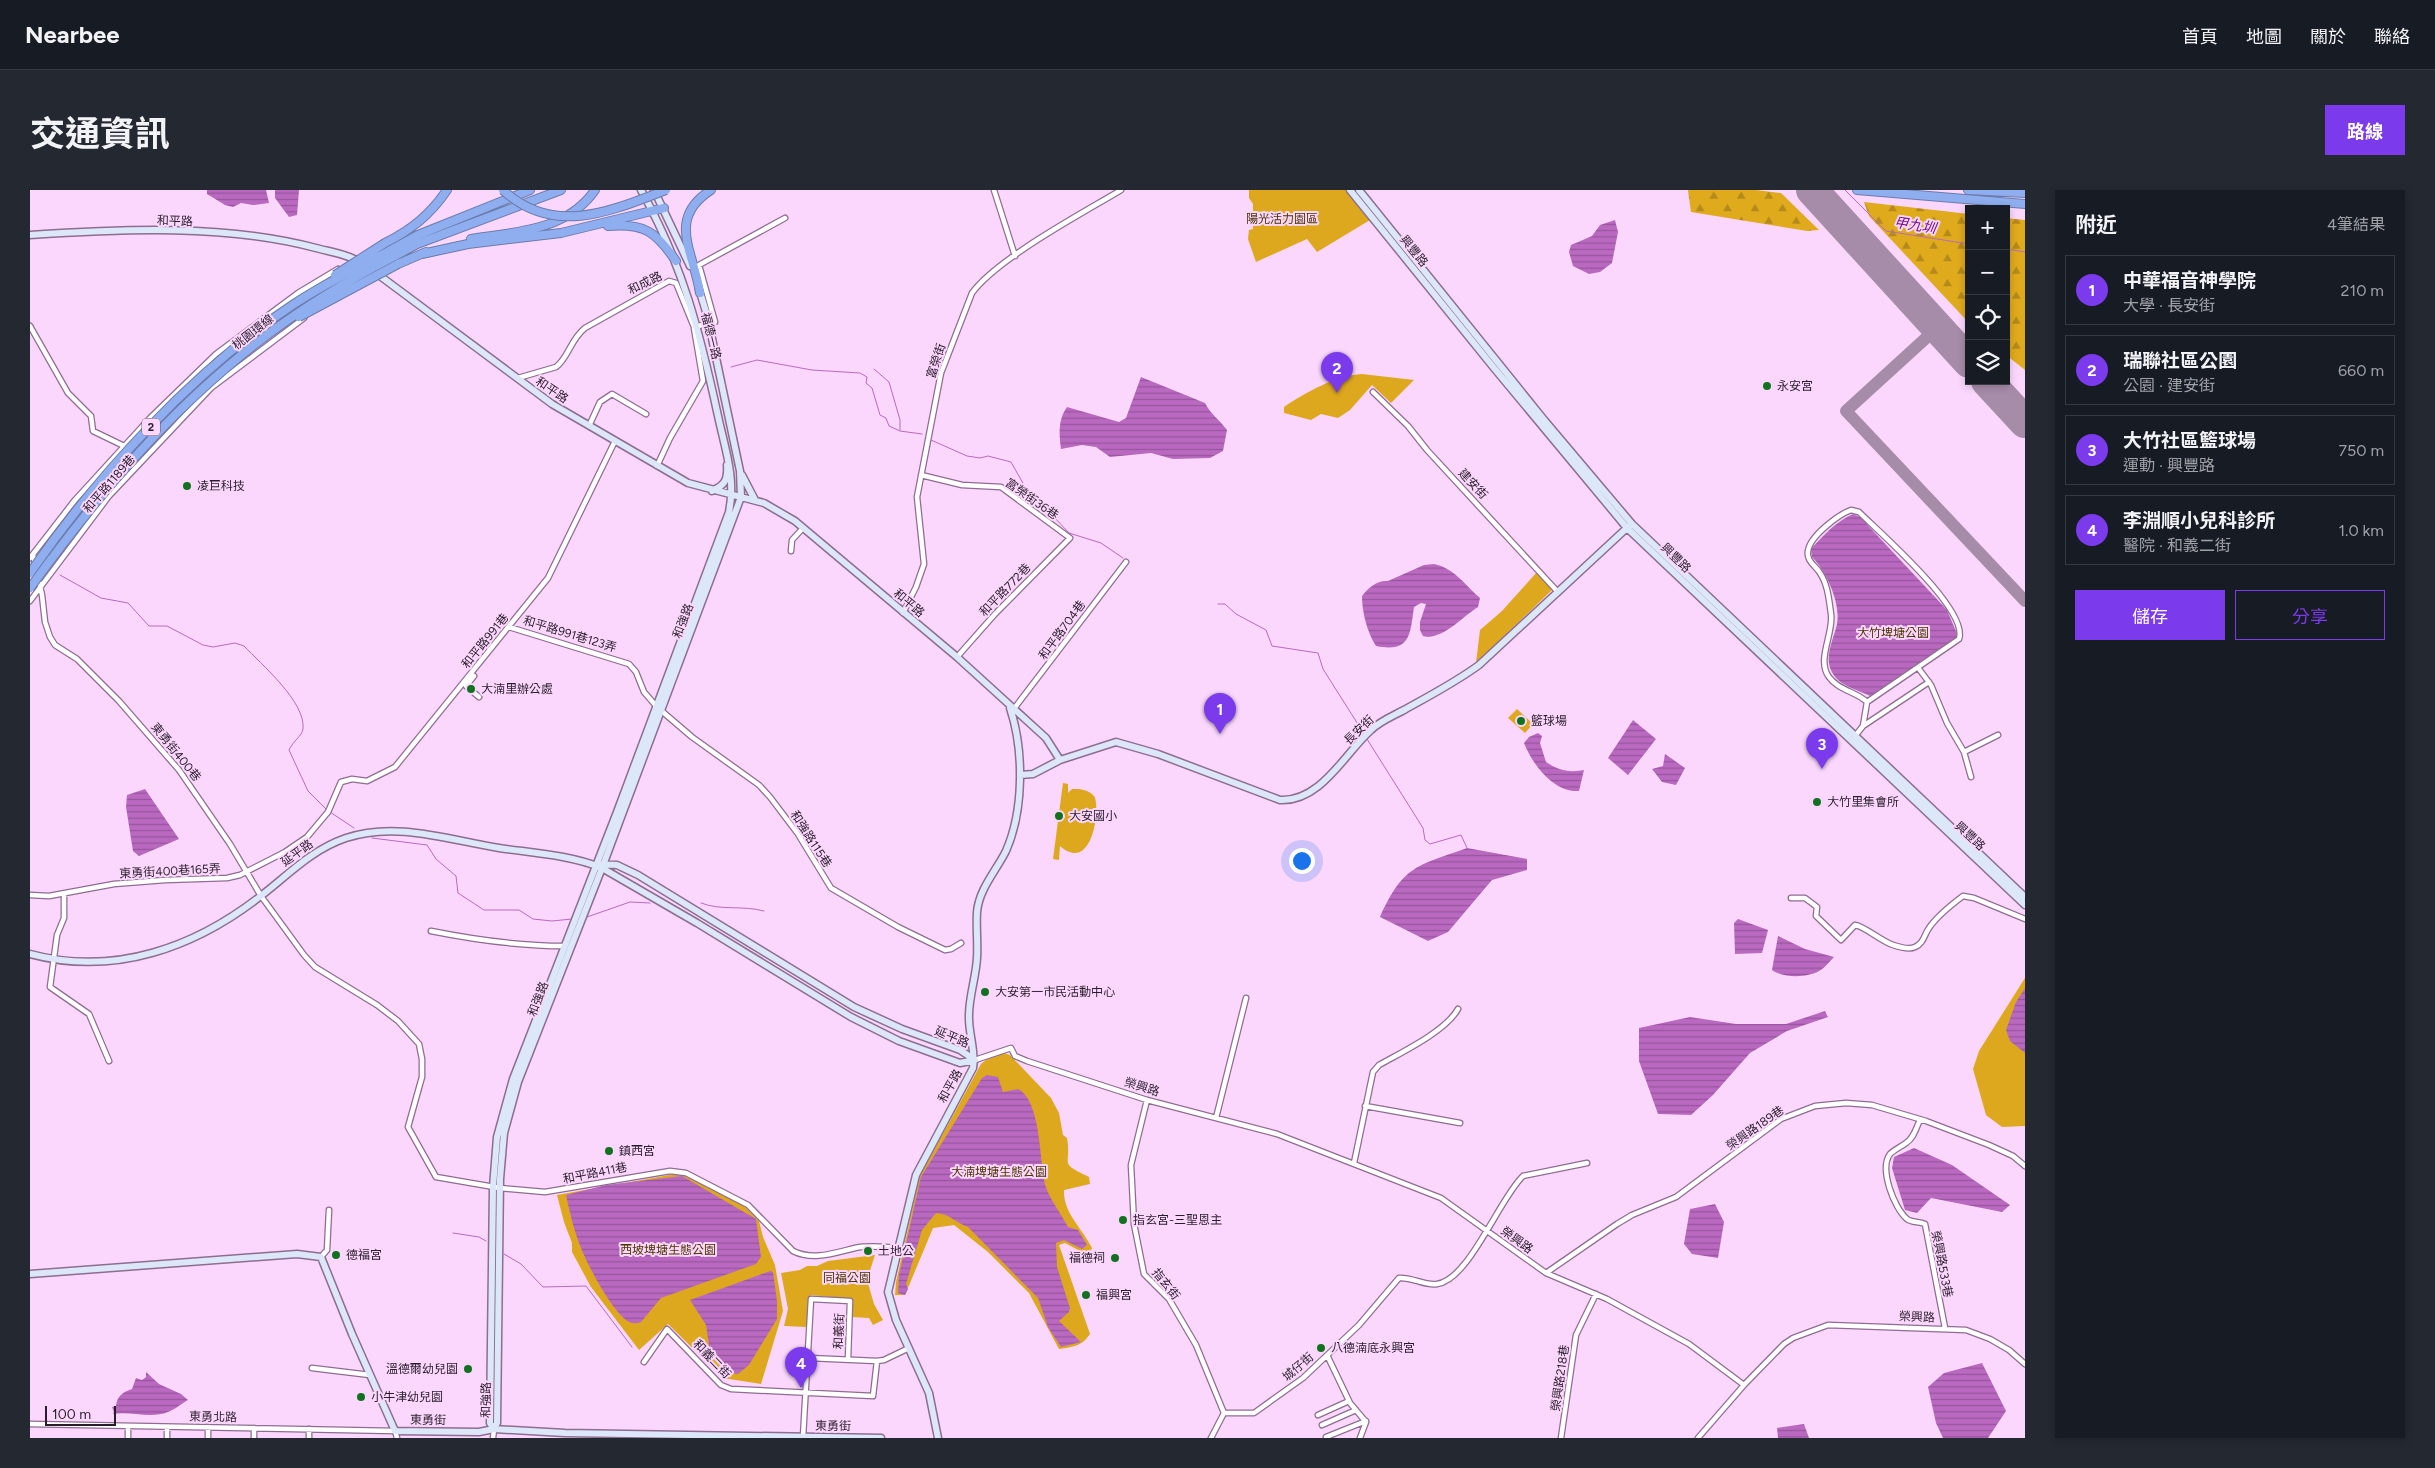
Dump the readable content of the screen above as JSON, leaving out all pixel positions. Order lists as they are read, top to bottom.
{
  "streets": {
    "highway": ["桃園環線", "2"],
    "street": [
      "和平路",
      "興豐路",
      "和成路",
      "福德一路",
      "富榮街",
      "和平路1189巷",
      "建安街",
      "富榮街36巷",
      "和平路772巷",
      "和強路",
      "和平路704巷",
      "和平路991巷123弄",
      "和平路991巷",
      "長安街",
      "東勇街400巷",
      "和強路115巷",
      "延平路",
      "東勇街400巷165弄",
      "榮興路",
      "榮興路189巷",
      "和平路411巷",
      "榮興路533巷",
      "指玄街",
      "和義街",
      "和義二街",
      "城仔街",
      "榮興路218巷",
      "東勇北路",
      "東勇街"
    ]
  },
  "crossings": [
    ["和平路", "和成路"],
    ["和平路", "福德一路"],
    ["和平路", "富榮街"],
    ["和平路", "和平路1189巷"],
    ["和平路", "和平路772巷"],
    ["和平路", "和強路"],
    ["和平路", "和平路704巷"],
    ["和平路", "和平路991巷"],
    ["和平路", "長安街"],
    ["和平路", "延平路"],
    ["和平路", "榮興路"],
    ["和平路", "和平路411巷"],
    ["興豐路", "長安街"],
    ["和成路", "福德一路"],
    ["福德一路", "和強路"],
    ["富榮街", "富榮街36巷"],
    ["和平路1189巷", "東勇街400巷"],
    ["建安街", "長安街"],
    ["富榮街36巷", "和平路772巷"],
    ["和強路", "和平路991巷123弄"],
    ["和強路", "和強路115巷"],
    ["和強路", "延平路"],
    ["和強路", "和平路411巷"],
    ["和強路", "東勇街"],
    ["和平路991巷123弄", "和平路991巷"],
    ["和平路991巷123弄", "和強路115巷"],
    ["和平路991巷", "東勇街400巷"],
    ["和平路991巷", "東勇街400巷165弄"],
    ["東勇街400巷", "延平路"],
    ["東勇街400巷", "東勇街400巷165弄"],
    ["東勇街400巷", "和平路411巷"],
    ["延平路", "榮興路"],
    ["榮興路", "榮興路189巷"],
    ["榮興路", "榮興路533巷"],
    ["榮興路", "指玄街"],
    ["榮興路", "城仔街"],
    ["榮興路", "榮興路218巷"],
    ["榮興路189巷", "榮興路533巷"],
    ["指玄街", "城仔街"],
    ["和義街", "和義二街"],
    ["和義街", "東勇街"],
    ["東勇北路", "東勇街"]
  ],
  "water": ["甲九圳"],
  "parks": [
    "陽光活力園區",
    "大竹埤塘公園",
    "大湳埤塘生態公園",
    "西坡埤塘生態公園",
    "同福公園"
  ],
  "places": [
    "永安宮",
    "凌巨科技",
    "大湳里辦公處",
    "籃球場",
    "大竹里集會所",
    "大安國小",
    "大安第一市民活動中心",
    "鎮西宮",
    "指玄宮-三聖恩主",
    "土地公",
    "德福宮",
    "福德祠",
    "福興宮",
    "八德湳底永興宮",
    "溫德爾幼兒園",
    "小牛津幼兒園"
  ],
  "scale_bar": "100 m",
  "page": {
    "header": "Nearbee",
    "nav": [
      "首頁",
      "地圖",
      "關於",
      "聯絡"
    ],
    "title": "交通資訊",
    "buttons": [
      "路線",
      ["儲存", "分享"]
    ],
    "heading": ["附近", "4筆結果"],
    "map_buttons": ["+", "−"],
    "list": [
      {
        "mark": "1",
        "name": "中華福音神學院",
        "note": "大學 · 長安街",
        "value": "210 m"
      },
      {
        "mark": "2",
        "name": "瑞聯社區公園",
        "note": "公園 · 建安街",
        "value": "660 m"
      },
      {
        "mark": "3",
        "name": "大竹社區籃球場",
        "note": "運動 · 興豐路",
        "value": "750 m"
      },
      {
        "mark": "4",
        "name": "李淵順小兒科診所",
        "note": "醫院 · 和義二街",
        "value": "1.0 km"
      }
    ],
    "pins": [
      "2",
      "1",
      "3",
      "4"
    ],
    "scale": "100 m"
  }
}
